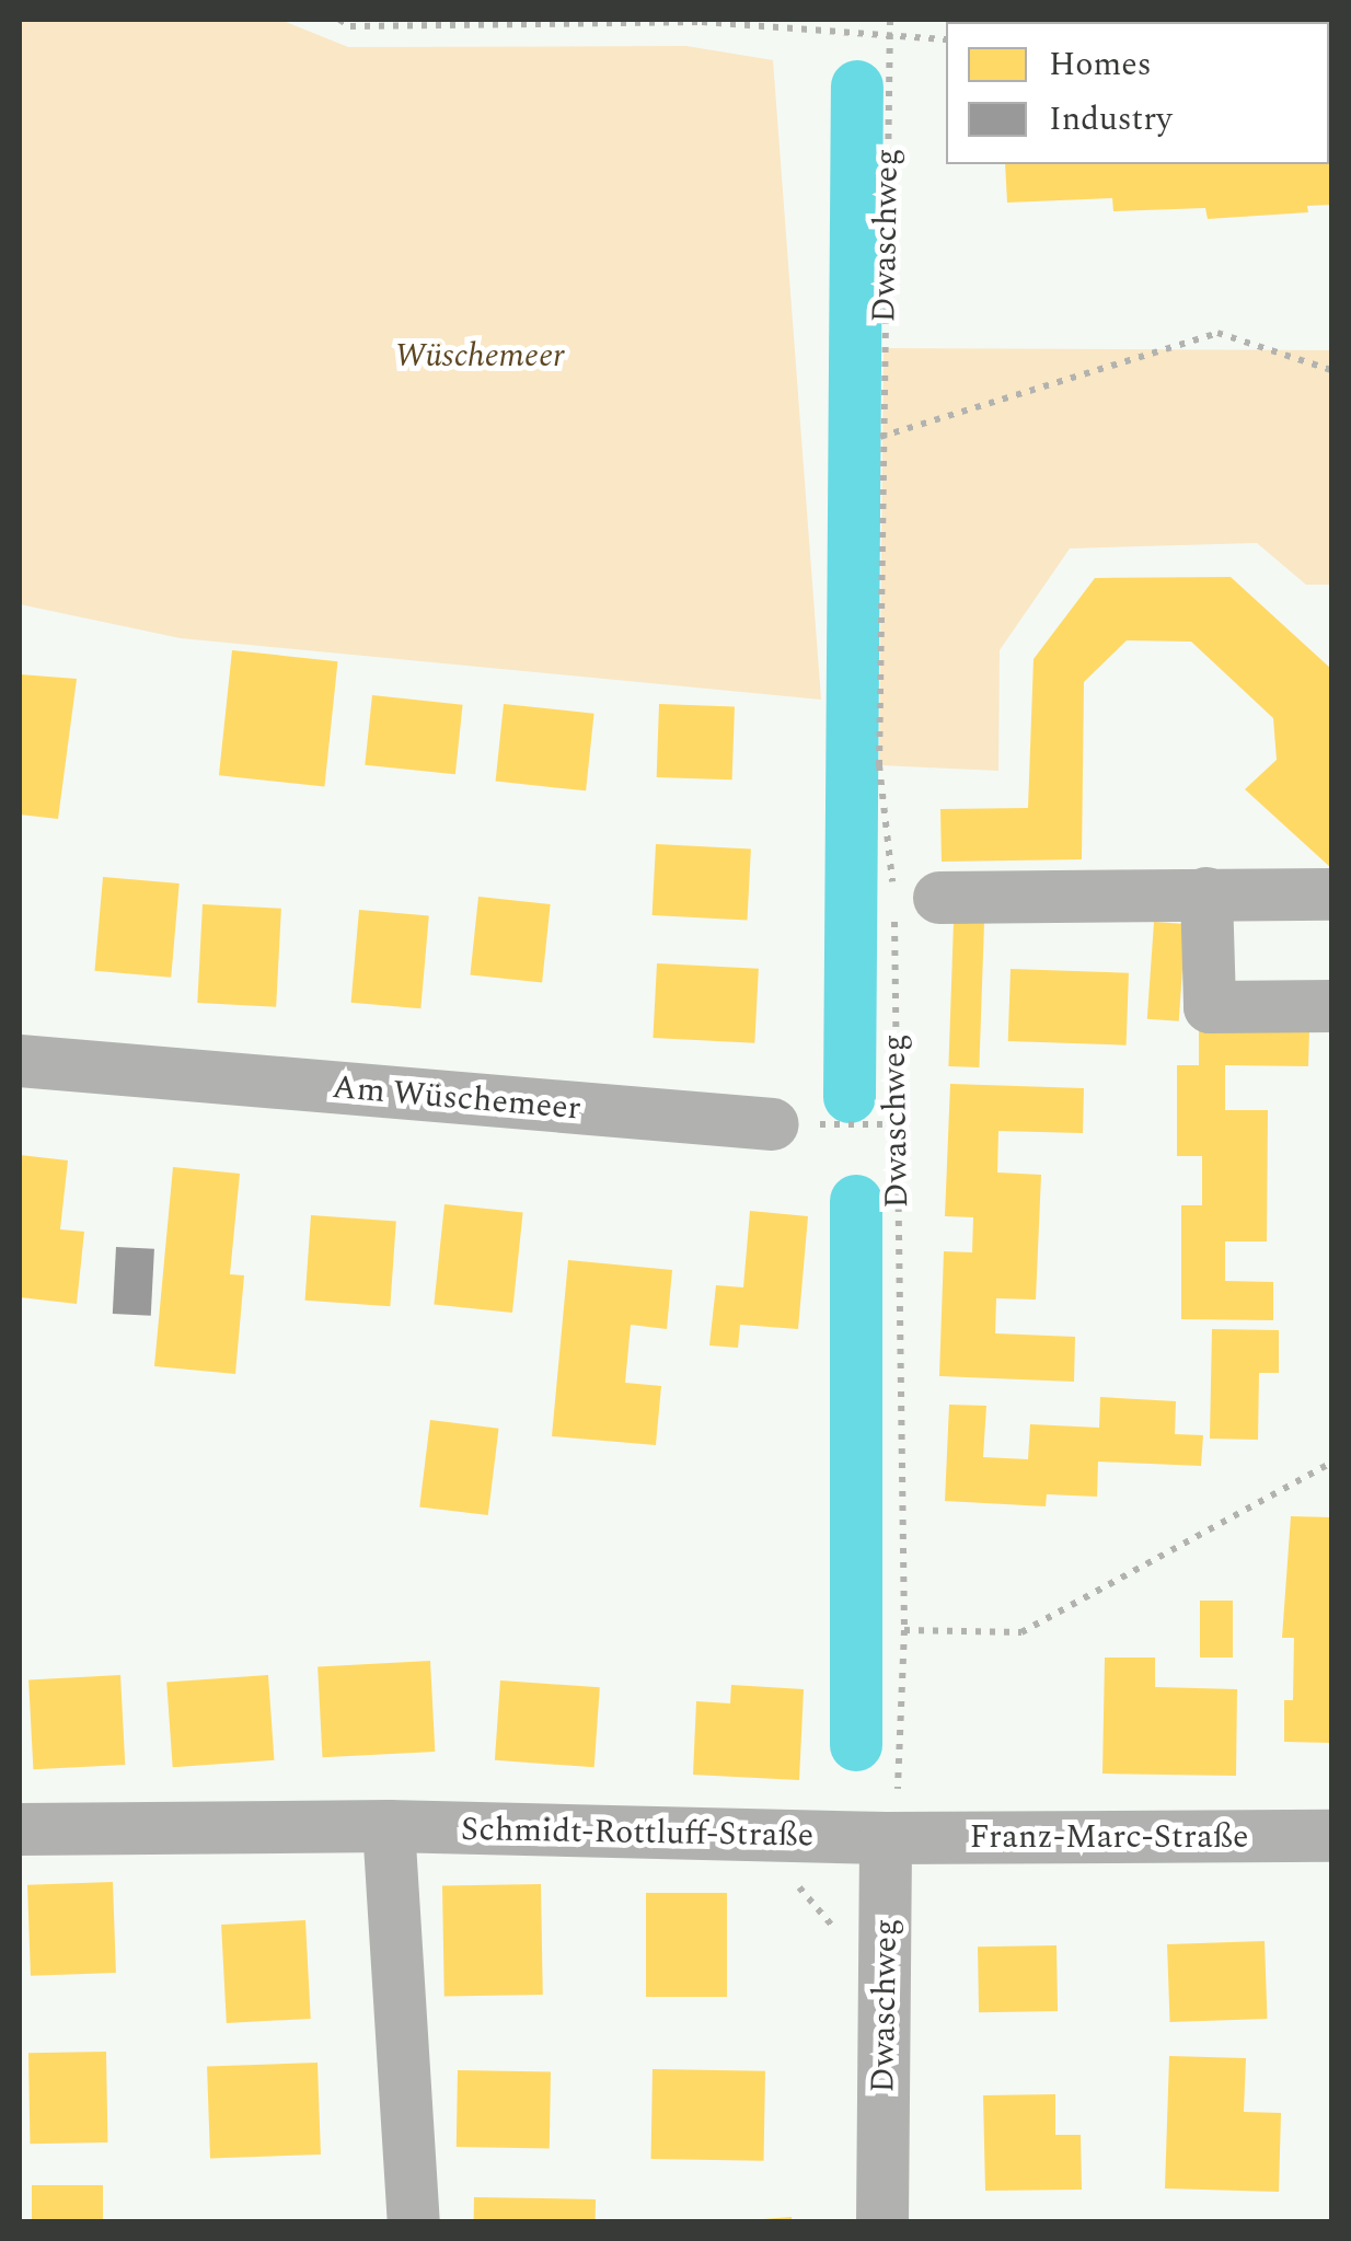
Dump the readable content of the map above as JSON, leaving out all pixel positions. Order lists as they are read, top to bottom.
{
  "streets": {
    "street": [
      "Dwaschweg",
      "Am Wüschemeer",
      "Schmidt-Rottluff-Straße",
      "Franz-Marc-Straße"
    ]
  },
  "crossings": [
    ["Dwaschweg", "Schmidt-Rottluff-Straße"],
    ["Dwaschweg", "Franz-Marc-Straße"],
    ["Schmidt-Rottluff-Straße", "Franz-Marc-Straße"]
  ],
  "parks": ["Wüschemeer"],
  "legend": ["Homes", "Industry"]
}
